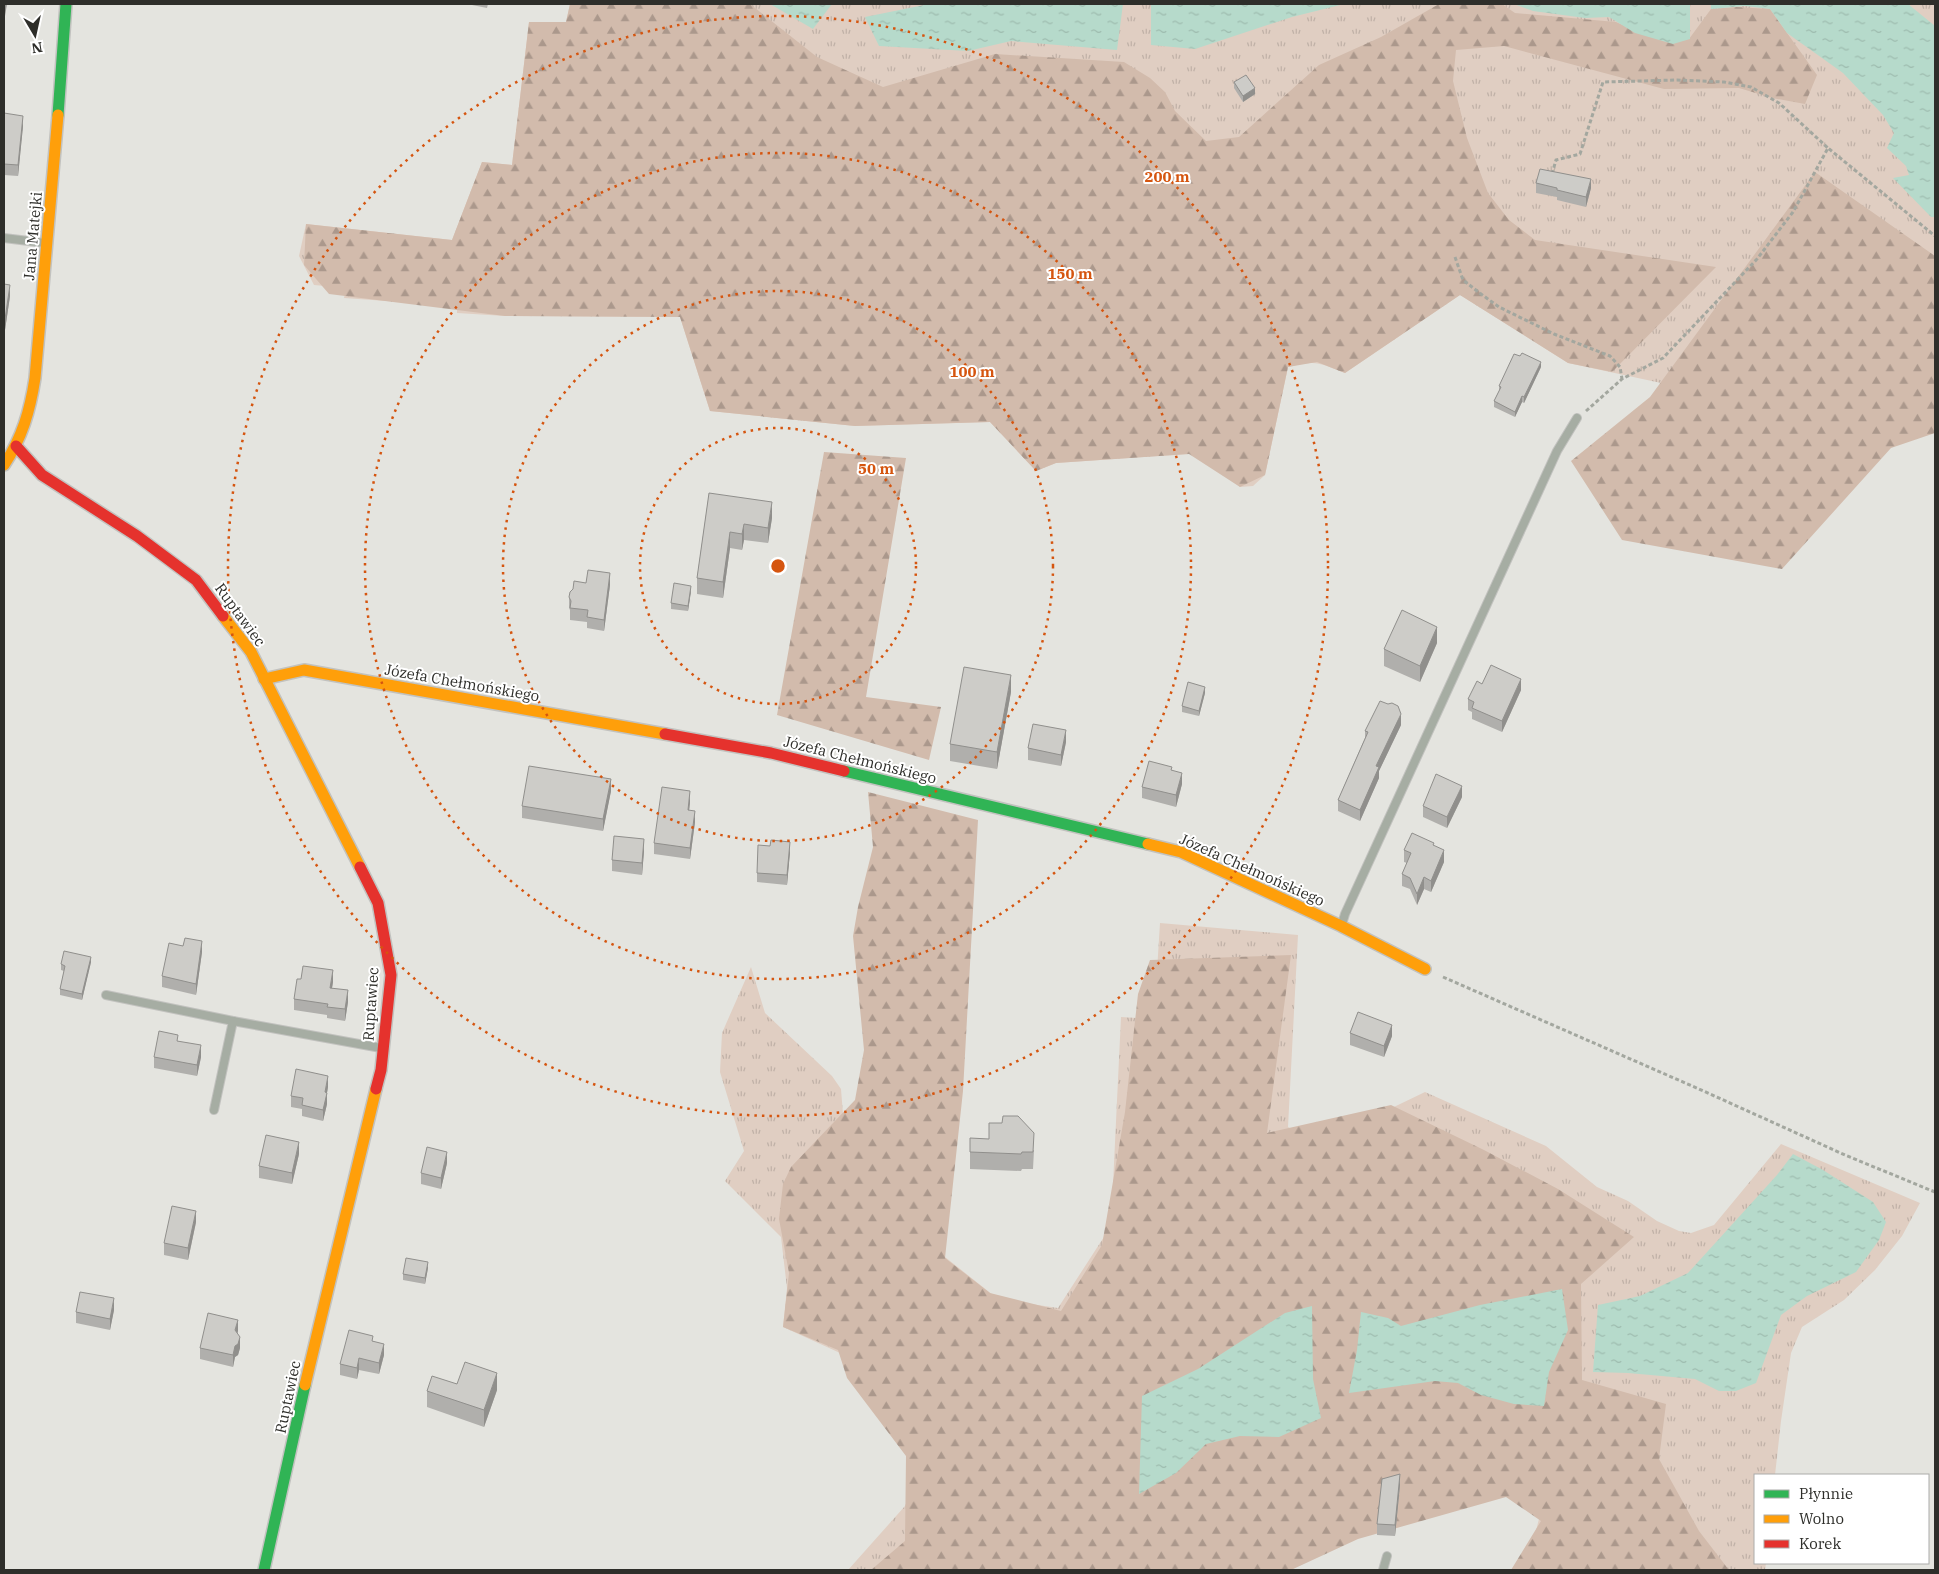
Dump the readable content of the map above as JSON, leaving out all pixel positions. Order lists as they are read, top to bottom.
{
  "streets": {
    "street": ["Jana Matejki", "Ruptawiec", "Józefa Chełmońskiego"]
  },
  "crossings": [
    ["Jana Matejki", "Ruptawiec"],
    ["Ruptawiec", "Józefa Chełmońskiego"]
  ],
  "legend": ["Płynnie", "Wolno", "Korek"],
  "north": "bottom",
  "rings": [
    "200 m",
    "150 m",
    "100 m",
    "50 m"
  ]
}
